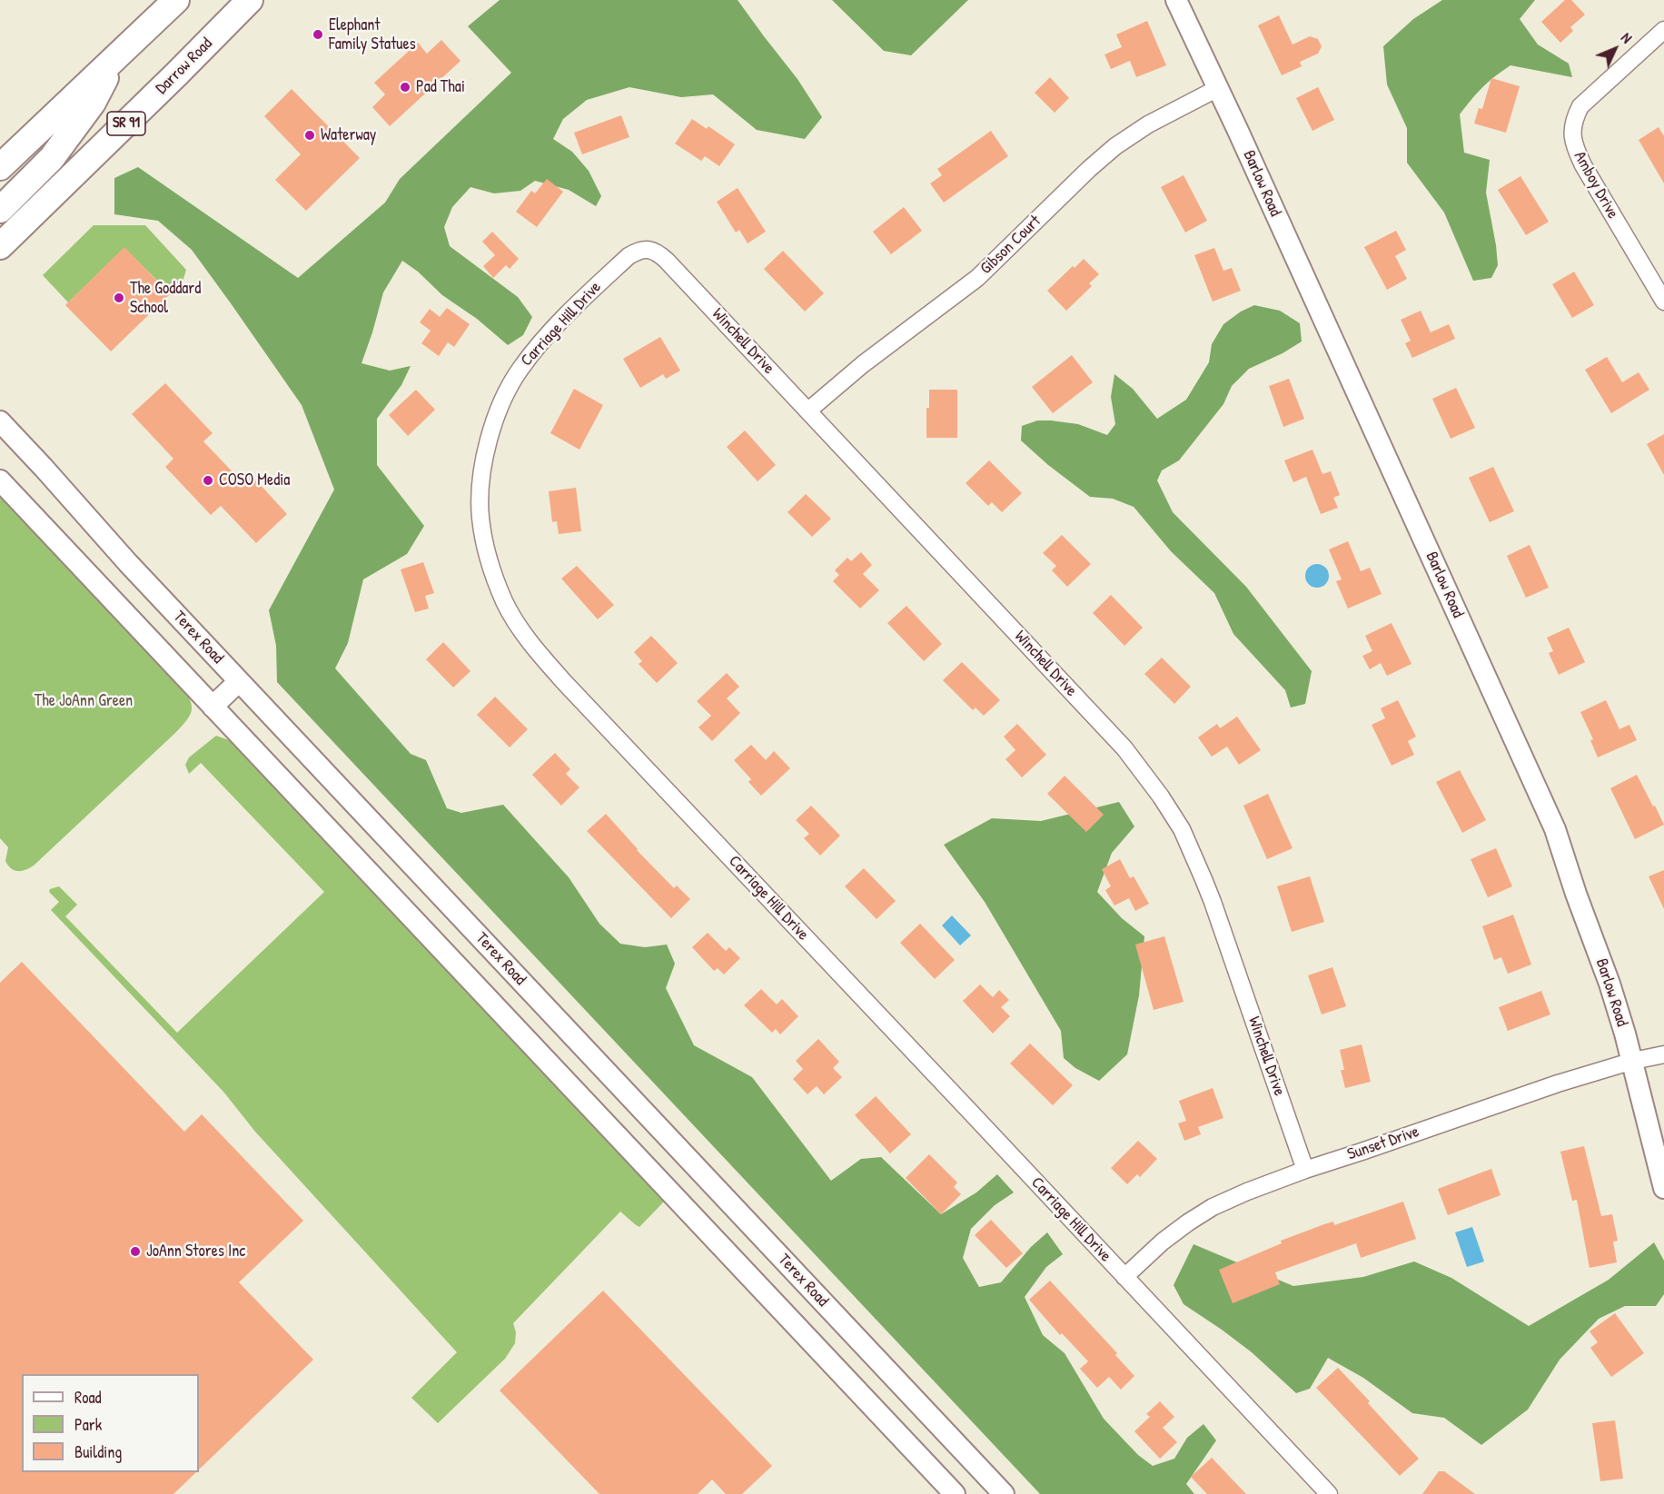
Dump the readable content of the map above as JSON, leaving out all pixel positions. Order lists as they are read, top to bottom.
{
  "streets": {
    "main road": ["Darrow Road", "SR 91"],
    "street": [
      "Barlow Road",
      "Amboy Drive",
      "Gibson Court",
      "Carriage Hill Drive",
      "Winchell Drive",
      "Terex Road",
      "Sunset Drive"
    ]
  },
  "crossings": [
    ["Barlow Road", "Gibson Court"],
    ["Barlow Road", "Sunset Drive"],
    ["Gibson Court", "Winchell Drive"],
    ["Carriage Hill Drive", "Winchell Drive"],
    ["Carriage Hill Drive", "Sunset Drive"],
    ["Winchell Drive", "Sunset Drive"]
  ],
  "parks": ["The JoAnn Green"],
  "places": [
    "Elephant Family Statues",
    "Pad Thai",
    "Waterway",
    "The Goddard School",
    "COSO Media",
    "JoAnn Stores Inc"
  ],
  "legend": ["Road", "Park", "Building"],
  "north": "top right"
}
